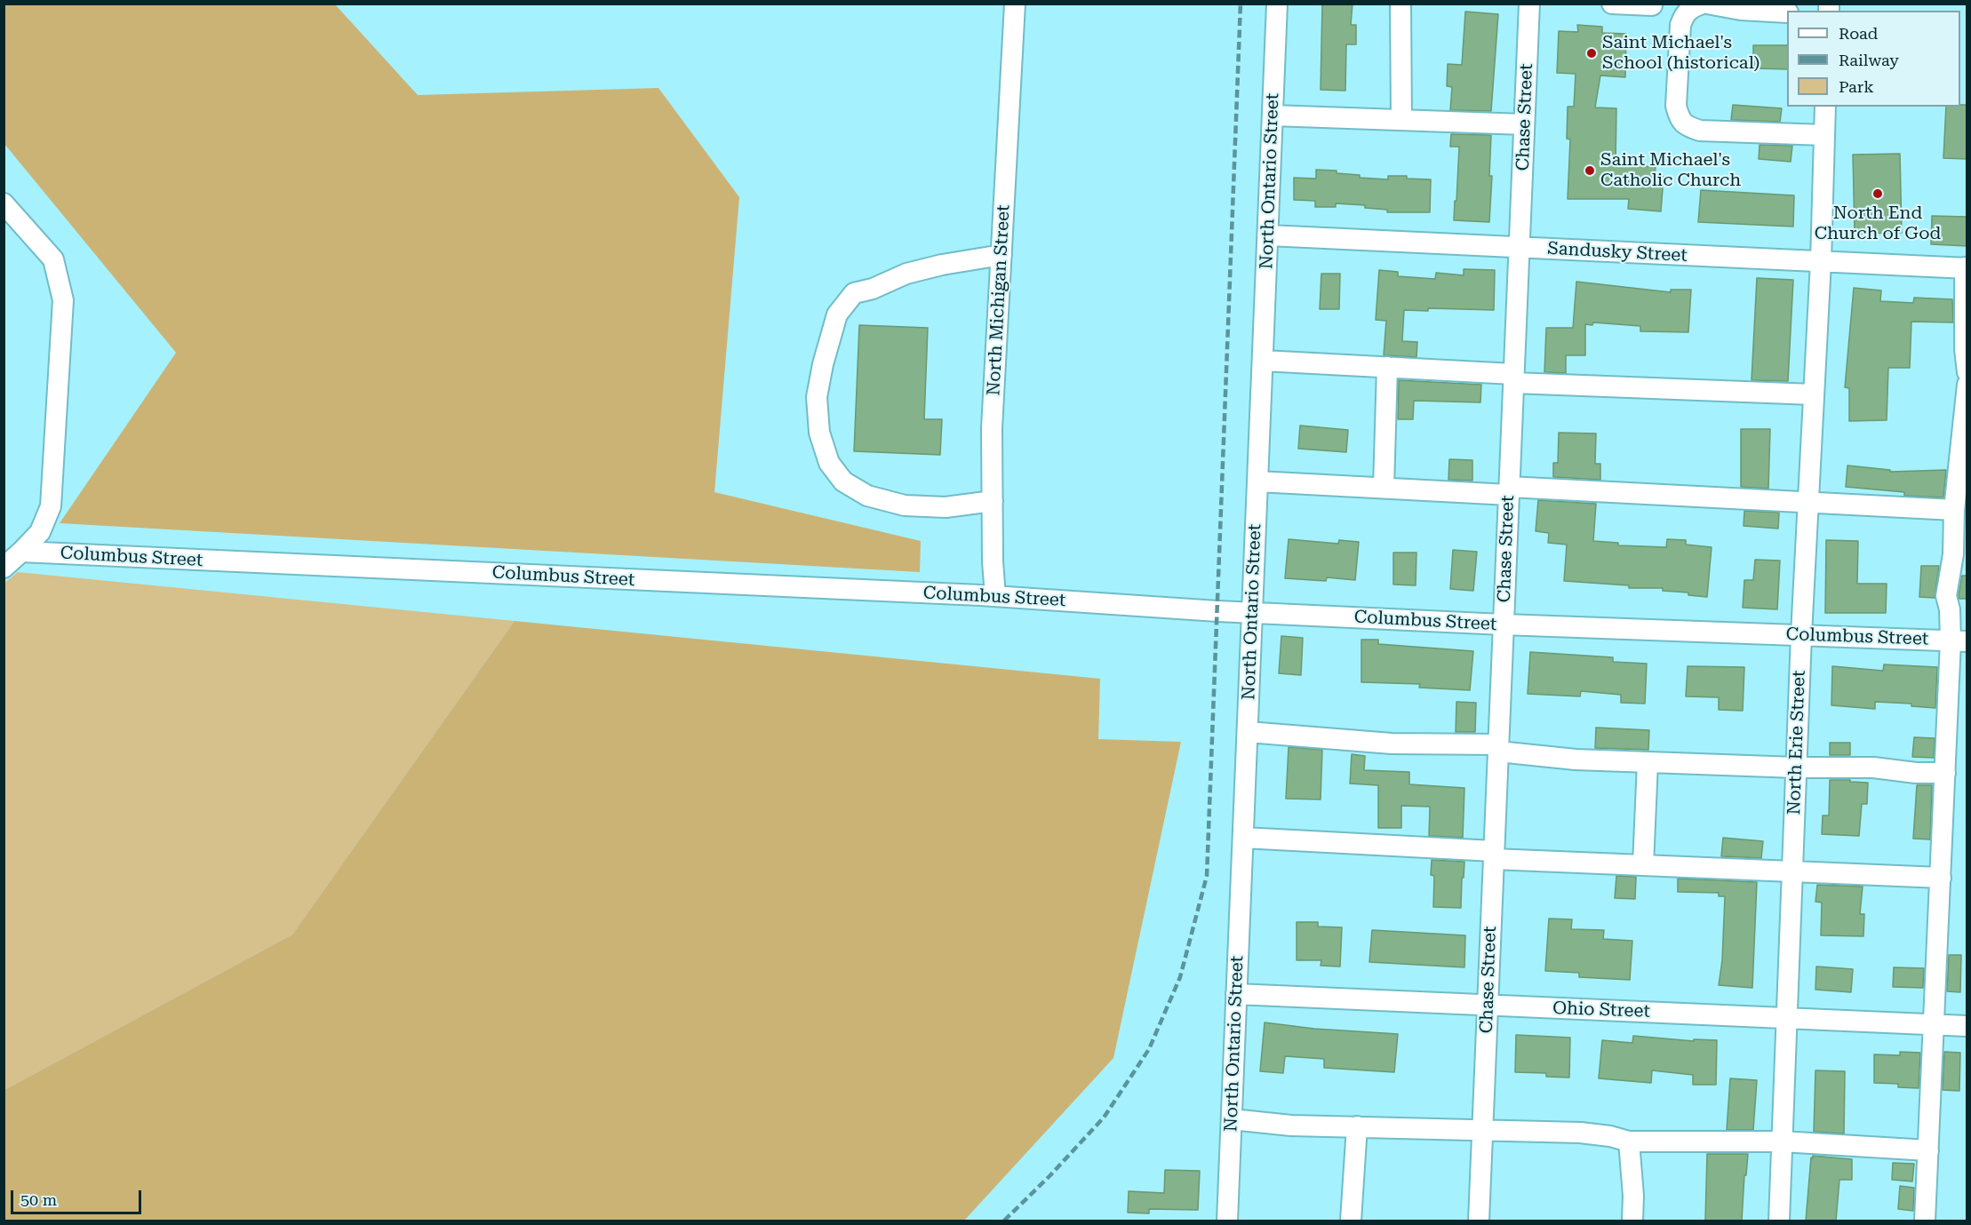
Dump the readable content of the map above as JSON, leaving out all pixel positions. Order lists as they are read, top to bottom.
{
  "streets": {
    "street": [
      "Chase Street",
      "North Ontario Street",
      "Sandusky Street",
      "North Michigan Street",
      "Columbus Street",
      "North Erie Street",
      "Ohio Street"
    ]
  },
  "crossings": [
    ["Chase Street", "Sandusky Street"],
    ["Chase Street", "Columbus Street"],
    ["Chase Street", "Ohio Street"],
    ["North Ontario Street", "Sandusky Street"],
    ["North Ontario Street", "Columbus Street"],
    ["North Ontario Street", "Ohio Street"],
    ["Sandusky Street", "North Erie Street"],
    ["North Michigan Street", "Columbus Street"],
    ["Columbus Street", "North Erie Street"],
    ["North Erie Street", "Ohio Street"]
  ],
  "places": ["Saint Michael's School (historical)", "Saint Michael's Catholic Church", "North End Church of God"],
  "legend": ["Road", "Railway", "Park"],
  "scale_bar": "50 m"
}
